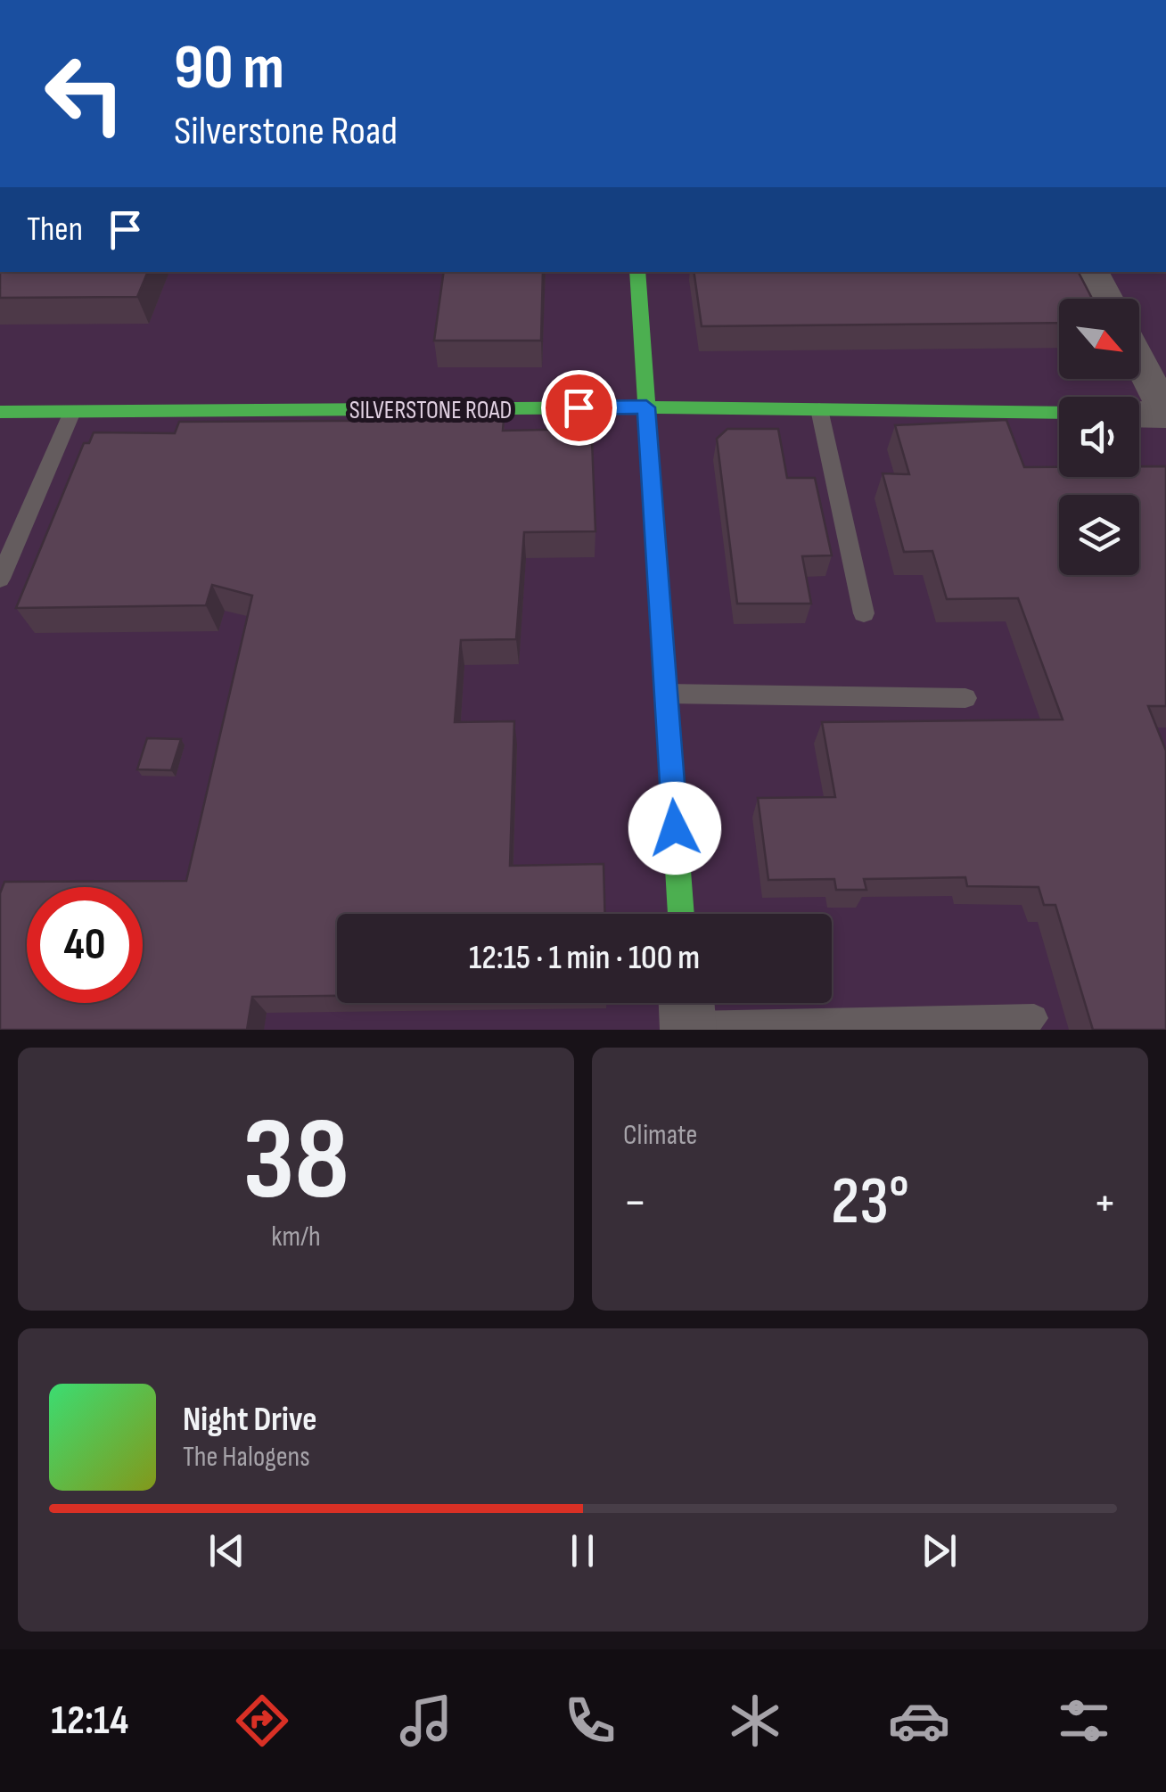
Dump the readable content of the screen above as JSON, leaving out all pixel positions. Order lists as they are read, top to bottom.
{
  "streets": {
    "street": ["SILVERSTONE ROAD"]
  },
  "north": "bottom right",
  "page": {
    "turn": ["90 m", "Silverstone Road"],
    "then": "Then",
    "limit": "40",
    "trip": "12:15 · 1 min · 100 m",
    "tile": [
      ["38", "km/h"],
      "Climate"
    ],
    "heat": ["−", "23°", "+"],
    "song": ["Night Drive", "The Halogens"],
    "tabs": "12:14"
  }
}
